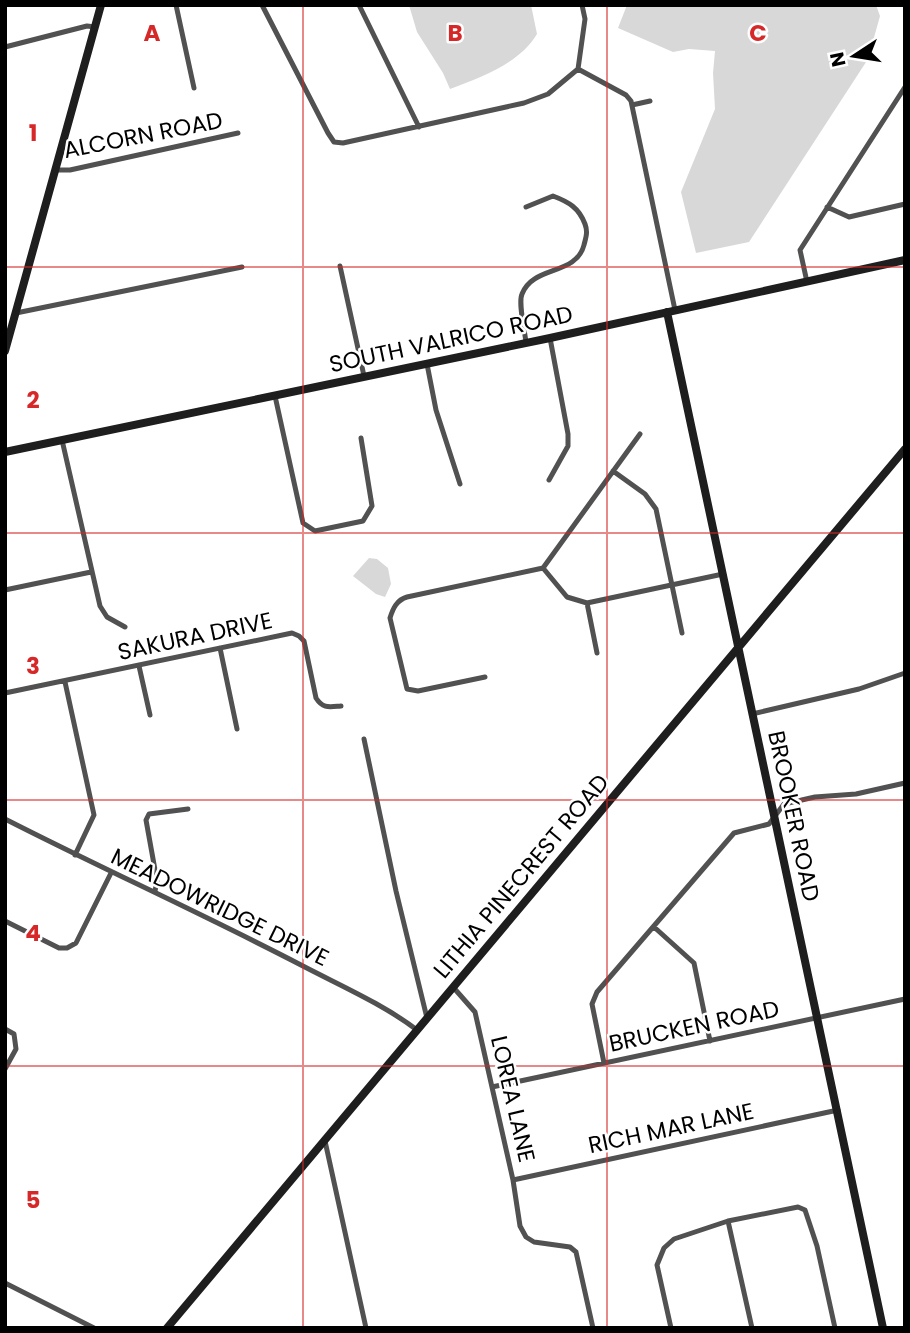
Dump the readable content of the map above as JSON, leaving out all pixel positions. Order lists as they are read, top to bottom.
{
  "streets": {
    "street": [
      "ALCORN ROAD",
      "SOUTH VALRICO ROAD",
      "SAKURA DRIVE",
      "BROOKER ROAD",
      "LITHIA PINECREST ROAD",
      "MEADOWRIDGE DRIVE",
      "BRUCKEN ROAD",
      "LOREA LANE",
      "RICH MAR LANE"
    ]
  },
  "crossings": [
    ["SOUTH VALRICO ROAD", "BROOKER ROAD"],
    ["BROOKER ROAD", "LITHIA PINECREST ROAD"],
    ["BROOKER ROAD", "BRUCKEN ROAD"],
    ["BROOKER ROAD", "RICH MAR LANE"],
    ["LITHIA PINECREST ROAD", "MEADOWRIDGE DRIVE"],
    ["LITHIA PINECREST ROAD", "LOREA LANE"],
    ["BRUCKEN ROAD", "LOREA LANE"],
    ["LOREA LANE", "RICH MAR LANE"]
  ],
  "north": "left",
  "grid": {
    "columns": ["A", "B", "C"],
    "rows": [
      "1",
      "2",
      "3",
      "4",
      "5"
    ]
  }
}
